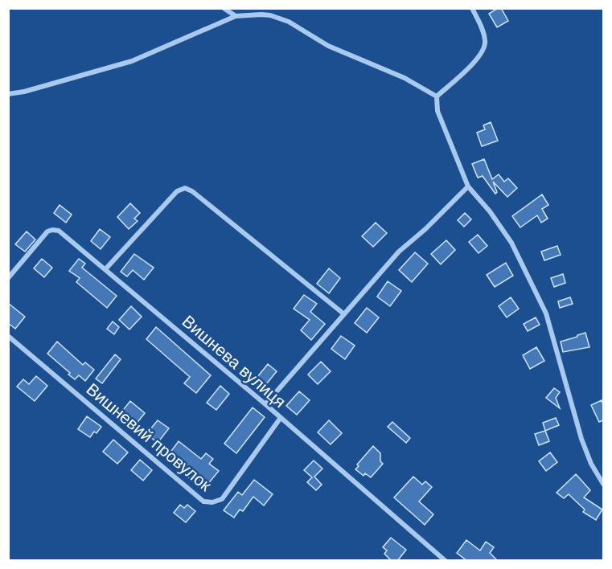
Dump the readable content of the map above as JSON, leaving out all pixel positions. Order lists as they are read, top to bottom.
{
  "streets": {
    "street": ["Вишнева вулиця", "Вишневий провулок"]
  },
  "crossings": [
    ["Вишнева вулиця", "Вишневий провулок"]
  ]
}
